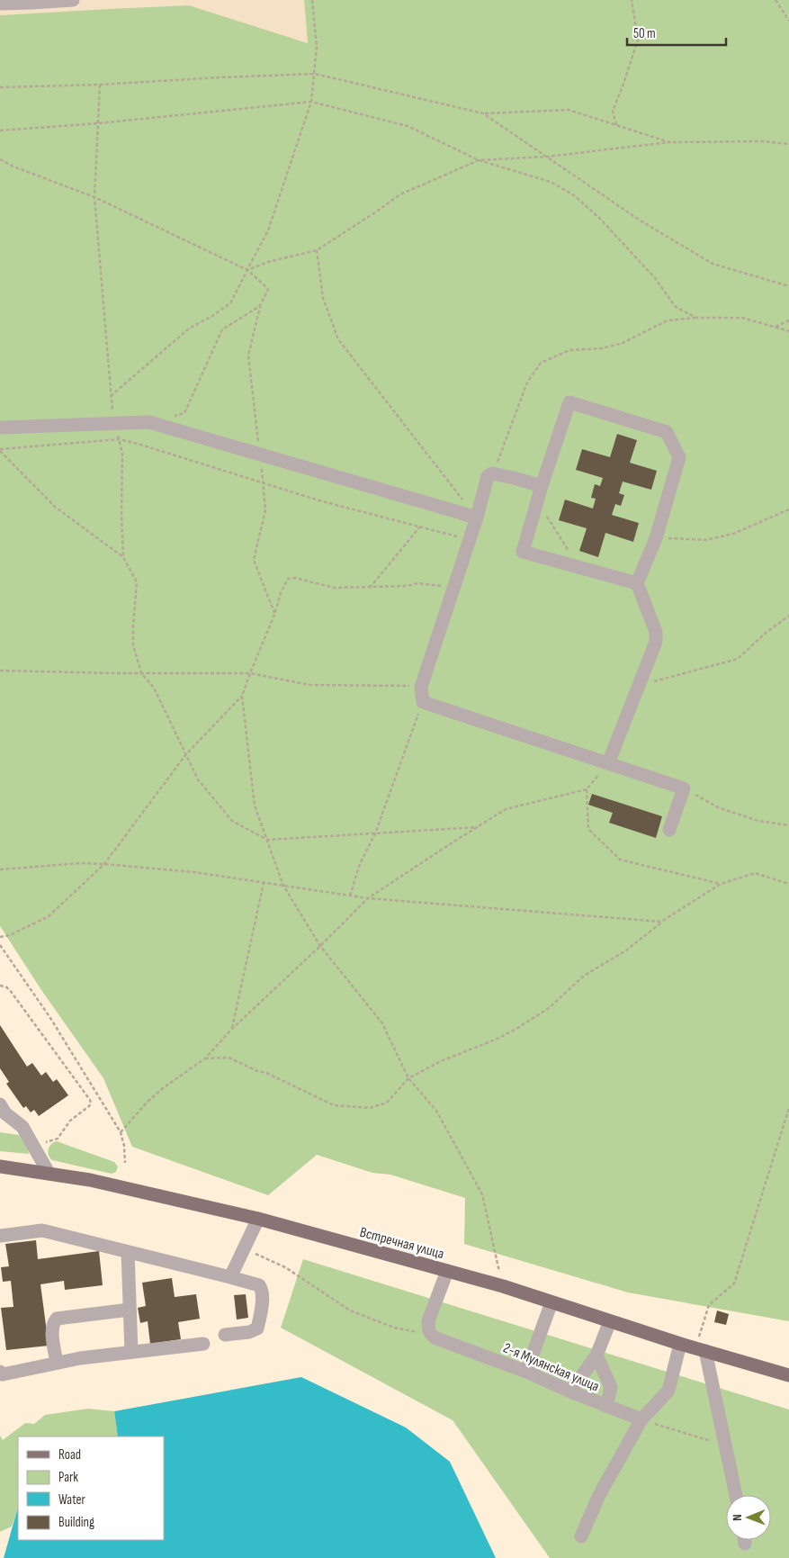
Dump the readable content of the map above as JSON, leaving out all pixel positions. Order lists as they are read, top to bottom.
{
  "streets": {
    "main road": ["Встречная улица"],
    "street": ["2-я Мулянская улица"]
  },
  "legend": [
    "Road",
    "Park",
    "Water",
    "Building"
  ],
  "scale_bar": "50 m",
  "north": "left"
}
